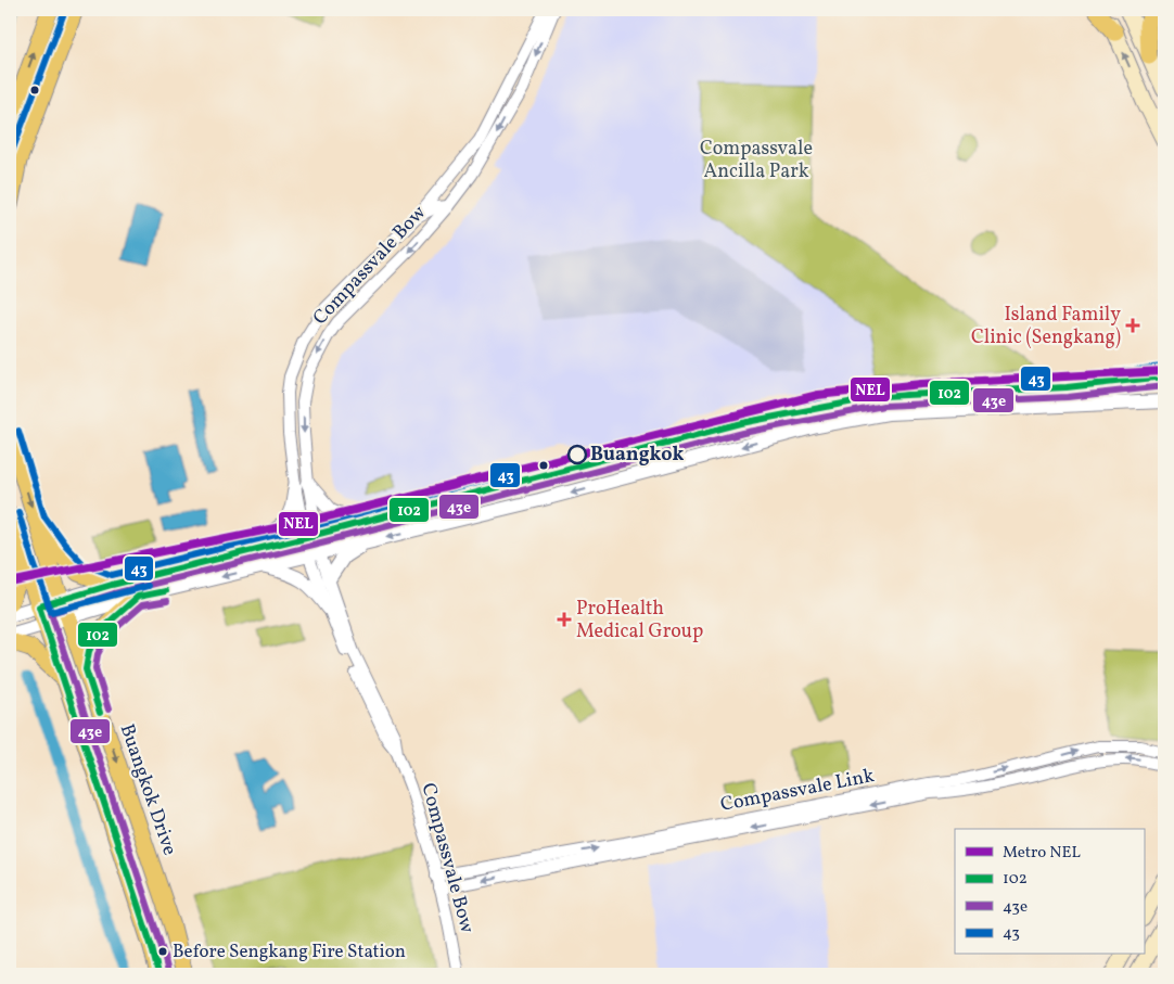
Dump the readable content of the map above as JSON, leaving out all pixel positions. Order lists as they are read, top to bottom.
{
  "streets": {
    "main road": ["Buangkok Drive"],
    "street": ["Compassvale Bow", "Compassvale Link"]
  },
  "crossings": [
    ["Compassvale Bow", "Compassvale Link"]
  ],
  "parks": ["Compassvale Ancilla Park"],
  "places": {
    "health": ["Island Family Clinic (Sengkang)", "ProHealth Medical Group"],
    "other": ["Buangkok", "Before Sengkang Fire Station"]
  },
  "lines": [
    "transit line 43",
    "metro line NEL",
    "transit line 102",
    "transit line 43e"
  ],
  "legend": [
    "Metro NEL",
    "102",
    "43e",
    "43"
  ]
}
